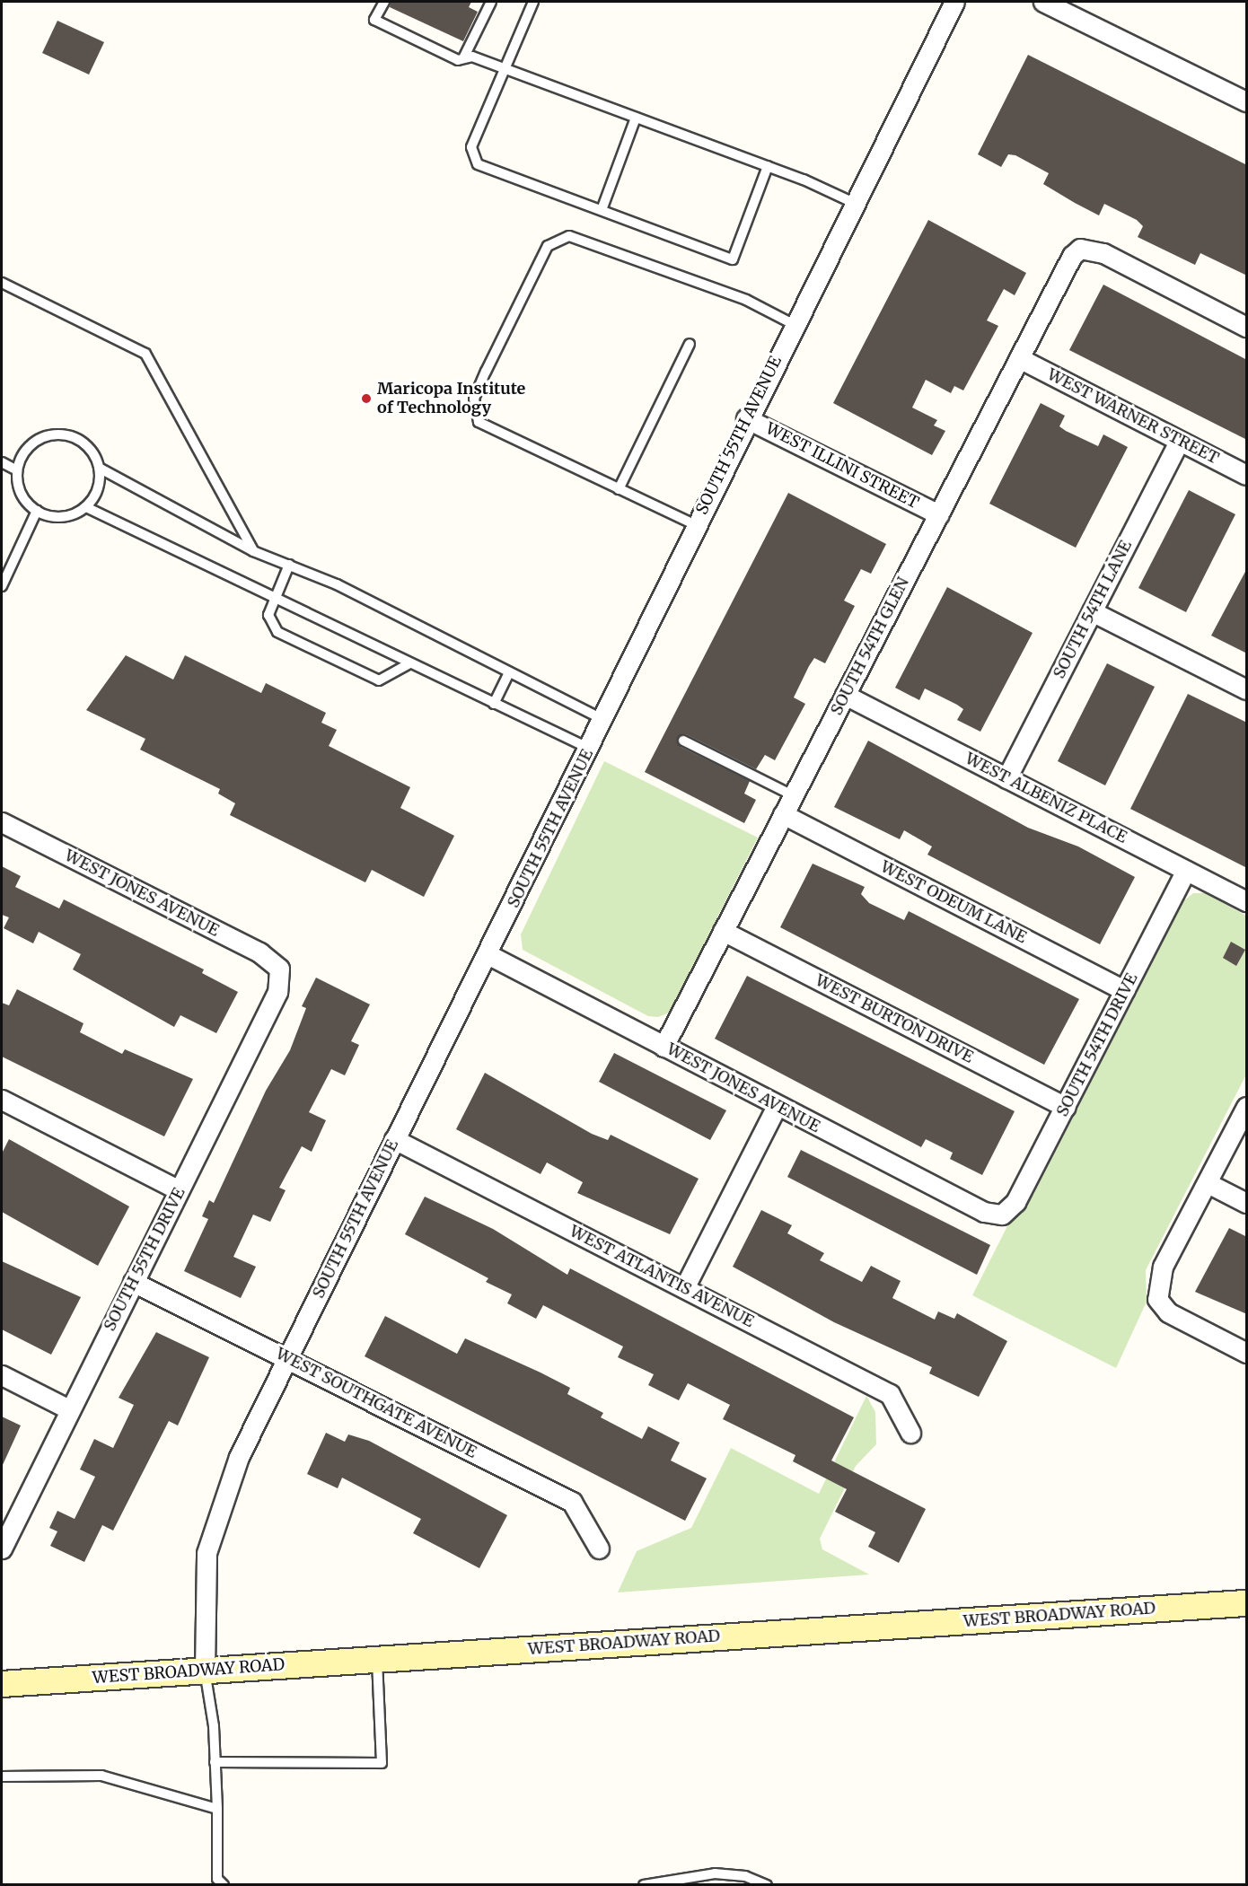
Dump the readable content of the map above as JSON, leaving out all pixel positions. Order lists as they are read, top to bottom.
{
  "streets": {
    "main road": ["WEST BROADWAY ROAD"],
    "street": [
      "WEST WARNER STREET",
      "SOUTH 55TH AVENUE",
      "WEST ILLINI STREET",
      "SOUTH 54TH LANE",
      "SOUTH 54TH GLEN",
      "WEST ALBENIZ PLACE",
      "WEST JONES AVENUE",
      "WEST ODEUM LANE",
      "WEST BURTON DRIVE",
      "SOUTH 54TH DRIVE",
      "SOUTH 55TH DRIVE",
      "WEST ATLANTIS AVENUE",
      "WEST SOUTHGATE AVENUE"
    ]
  },
  "crossings": [
    ["WEST WARNER STREET", "SOUTH 54TH LANE"],
    ["WEST WARNER STREET", "SOUTH 54TH GLEN"],
    ["SOUTH 55TH AVENUE", "WEST ILLINI STREET"],
    ["SOUTH 55TH AVENUE", "WEST JONES AVENUE"],
    ["SOUTH 55TH AVENUE", "WEST ATLANTIS AVENUE"],
    ["SOUTH 55TH AVENUE", "WEST SOUTHGATE AVENUE"],
    ["SOUTH 55TH AVENUE", "WEST BROADWAY ROAD"],
    ["WEST ILLINI STREET", "SOUTH 54TH GLEN"],
    ["SOUTH 54TH LANE", "WEST ALBENIZ PLACE"],
    ["SOUTH 54TH GLEN", "WEST ALBENIZ PLACE"],
    ["SOUTH 54TH GLEN", "WEST JONES AVENUE"],
    ["SOUTH 54TH GLEN", "WEST ODEUM LANE"],
    ["SOUTH 54TH GLEN", "WEST BURTON DRIVE"],
    ["WEST ALBENIZ PLACE", "SOUTH 54TH DRIVE"],
    ["WEST JONES AVENUE", "SOUTH 54TH DRIVE"],
    ["WEST JONES AVENUE", "SOUTH 55TH DRIVE"],
    ["WEST ODEUM LANE", "SOUTH 54TH DRIVE"],
    ["WEST BURTON DRIVE", "SOUTH 54TH DRIVE"],
    ["SOUTH 55TH DRIVE", "WEST SOUTHGATE AVENUE"]
  ],
  "places": ["Maricopa Institute of Technology"]
}
